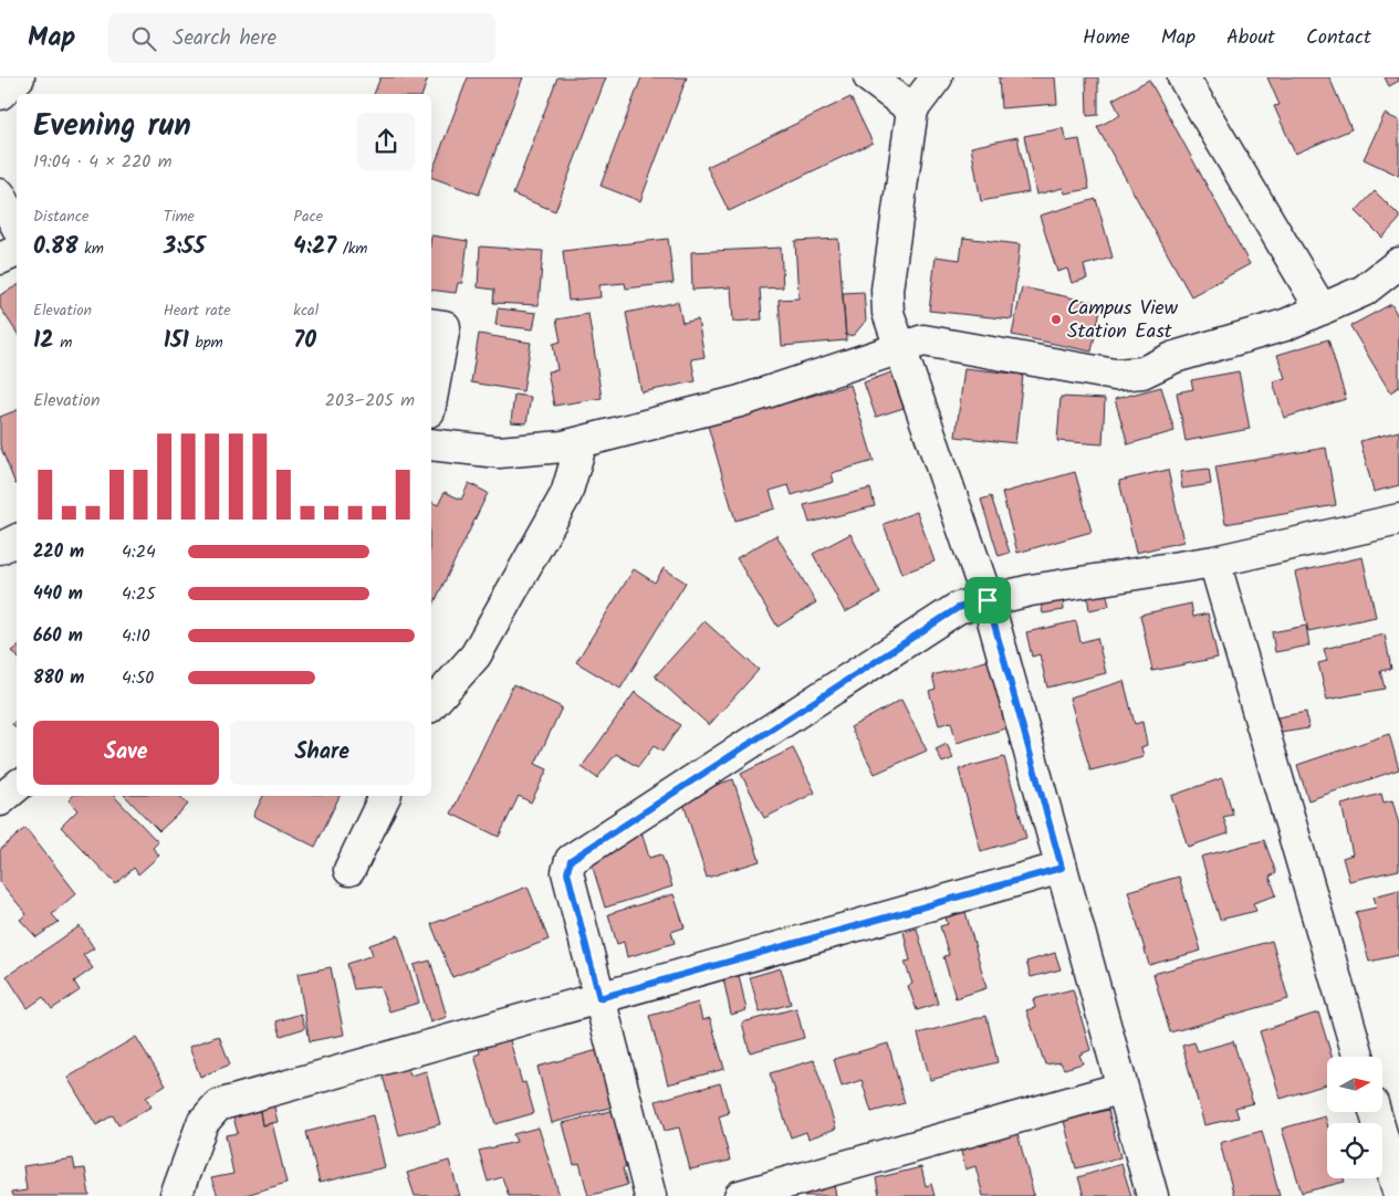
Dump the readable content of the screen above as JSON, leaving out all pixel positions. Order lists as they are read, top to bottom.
{
  "places": ["Campus View Station East"],
  "north": "right",
  "page": {
    "header": "Map",
    "search": "Search here",
    "nav": [
      "Home",
      "Map",
      "About",
      "Contact"
    ],
    "heading": ["Evening run", "19:04 · 4 × 220 m"],
    "stats": [
      ["Distance", "0.88 km"],
      ["Time", "3:55"],
      ["Pace", "4:27 /km"],
      ["Elevation", "12 m"],
      ["Heart rate", "151 bpm"],
      ["kcal", "70"]
    ],
    "chart": ["Elevation", "203–205 m"],
    "list": [
      {
        "name": "220 m",
        "note": "4:24"
      },
      {
        "name": "440 m",
        "note": "4:25"
      },
      {
        "name": "660 m",
        "note": "4:10"
      },
      {
        "name": "880 m",
        "note": "4:50"
      }
    ],
    "buttons": ["Save", "Share"]
  }
}
